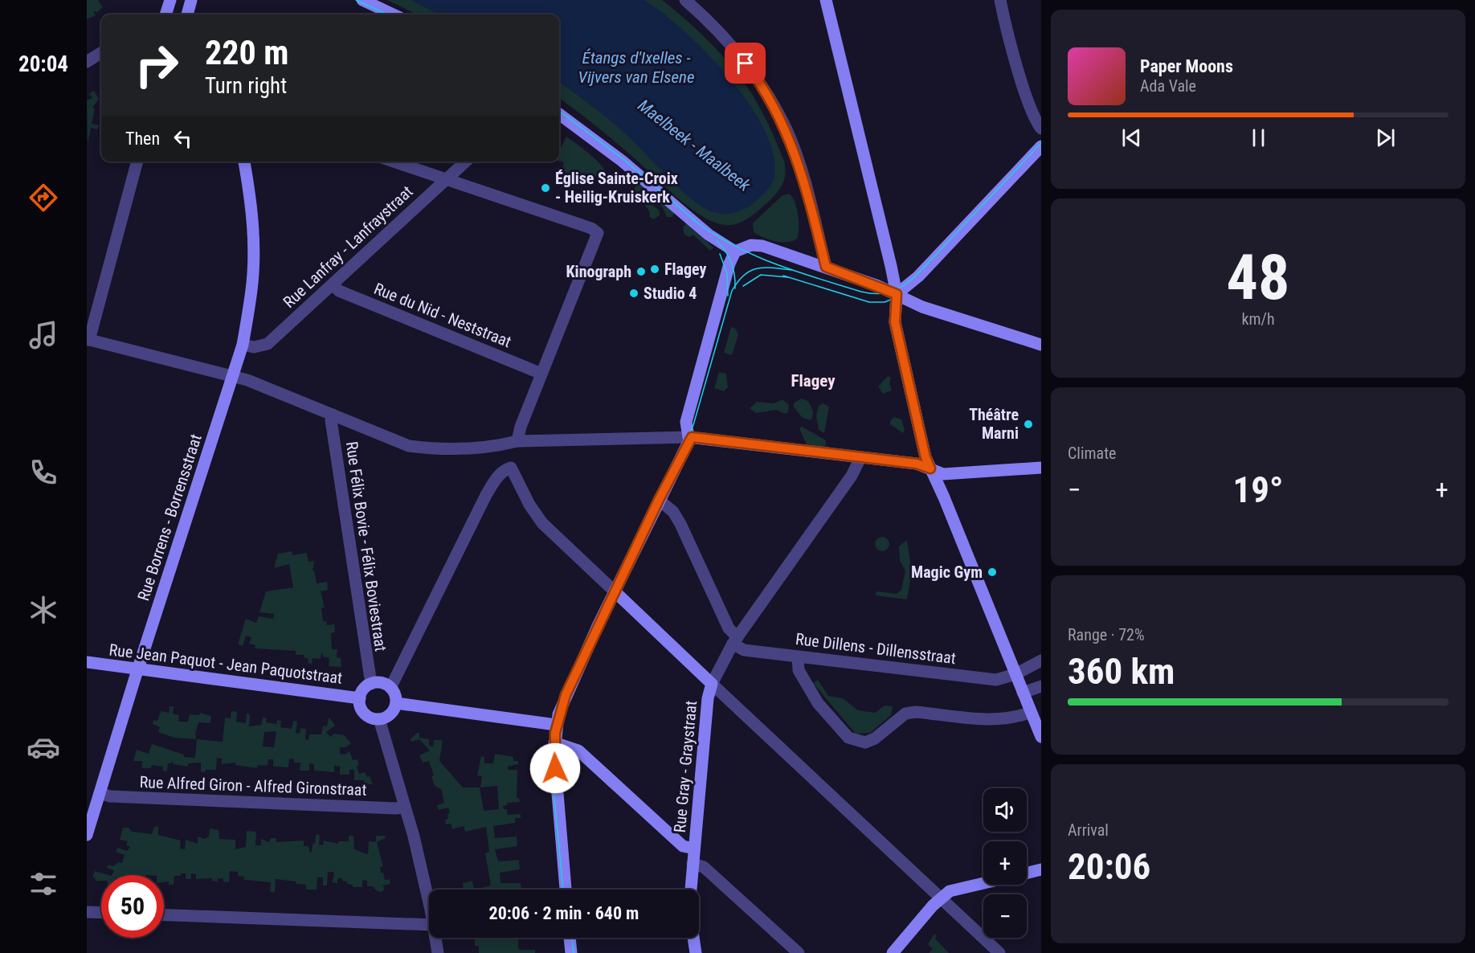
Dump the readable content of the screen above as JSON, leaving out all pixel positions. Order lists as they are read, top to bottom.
{
  "streets": {
    "street": [
      "Rue Lanfray - Lanfraystraat",
      "Rue du Nid - Neststraat",
      "Rue Borrens - Borrensstraat",
      "Rue Félix Bovie - Félix Boviestraat",
      "Rue Dillens - Dillensstraat",
      "Rue Jean Paquot - Jean Paquotstraat",
      "Rue Gray - Graystraat",
      "Rue Alfred Giron - Alfred Gironstraat"
    ]
  },
  "crossings": [
    ["Rue Lanfray - Lanfraystraat", "Rue du Nid - Neststraat"],
    ["Rue Lanfray - Lanfraystraat", "Rue Borrens - Borrensstraat"],
    ["Rue Borrens - Borrensstraat", "Rue Jean Paquot - Jean Paquotstraat"],
    ["Rue Borrens - Borrensstraat", "Rue Alfred Giron - Alfred Gironstraat"],
    ["Rue Félix Bovie - Félix Boviestraat", "Rue Jean Paquot - Jean Paquotstraat"],
    ["Rue Dillens - Dillensstraat", "Rue Gray - Graystraat"]
  ],
  "districts": ["Flagey"],
  "water": ["Étangs d'Ixelles - Vijvers van Elsene", "Maelbeek - Maalbeek"],
  "places": [
    "Église Sainte-Croix - Heilig-Kruiskerk",
    "Flagey",
    "Kinograph",
    "Studio 4",
    "Théâtre Marni",
    "Magic Gym"
  ],
  "page": {
    "tabs": "20:04",
    "turn": ["220 m", "Turn right"],
    "song": ["Paper Moons", "Ada Vale"],
    "then": "Then",
    "tile": [
      ["48", "km/h"],
      "Climate",
      ["Range · 72%", "360 km"],
      ["Arrival", "20:06"]
    ],
    "heat": ["−", "19°", "+"],
    "map_buttons": ["+", "−"],
    "limit": "50",
    "trip": "20:06 · 2 min · 640 m"
  }
}
